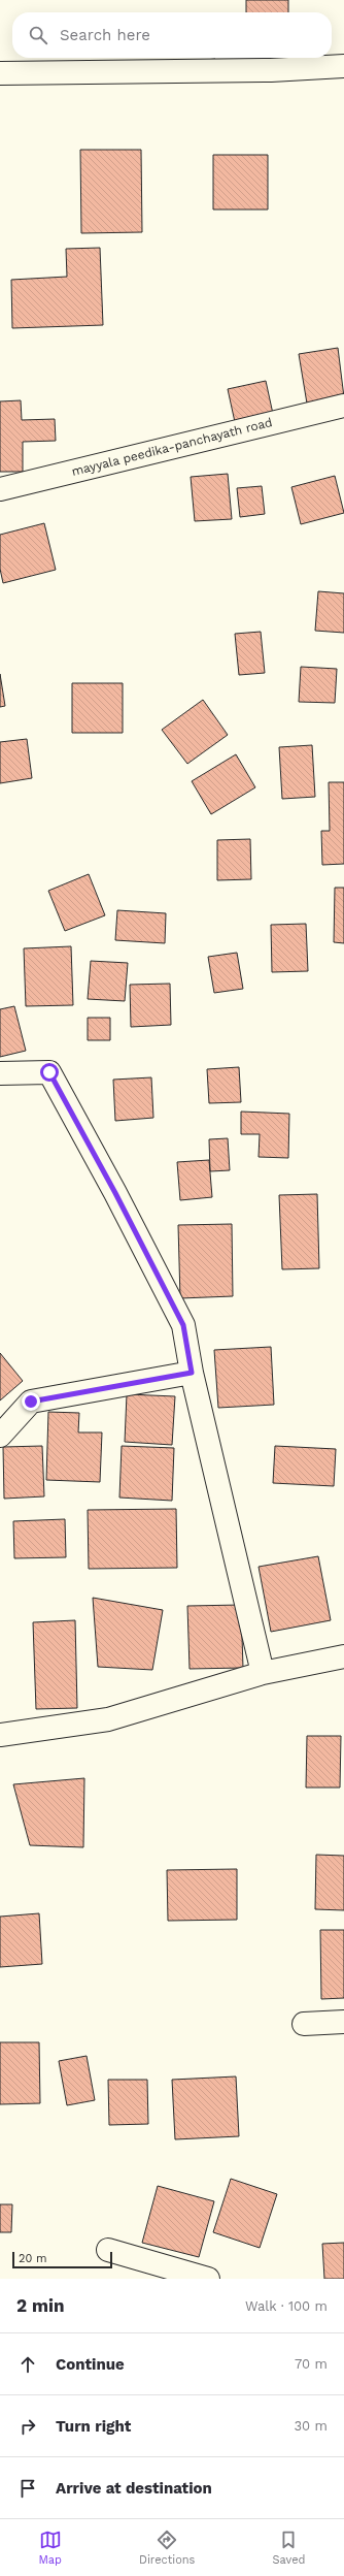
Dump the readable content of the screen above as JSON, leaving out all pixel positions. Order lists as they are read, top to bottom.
{
  "streets": {
    "street": ["mayyala peedika-panchayath road"]
  },
  "scale_bar": "20 m",
  "page": {
    "search": "Search here",
    "scale": "20 m",
    "heading": ["2 min", "Walk · 100 m"],
    "list": [
      ["Continue", "70 m"],
      ["Turn right", "30 m"],
      "Arrive at destination"
    ],
    "nav": ["Map", "Directions", "Saved"]
  }
}
